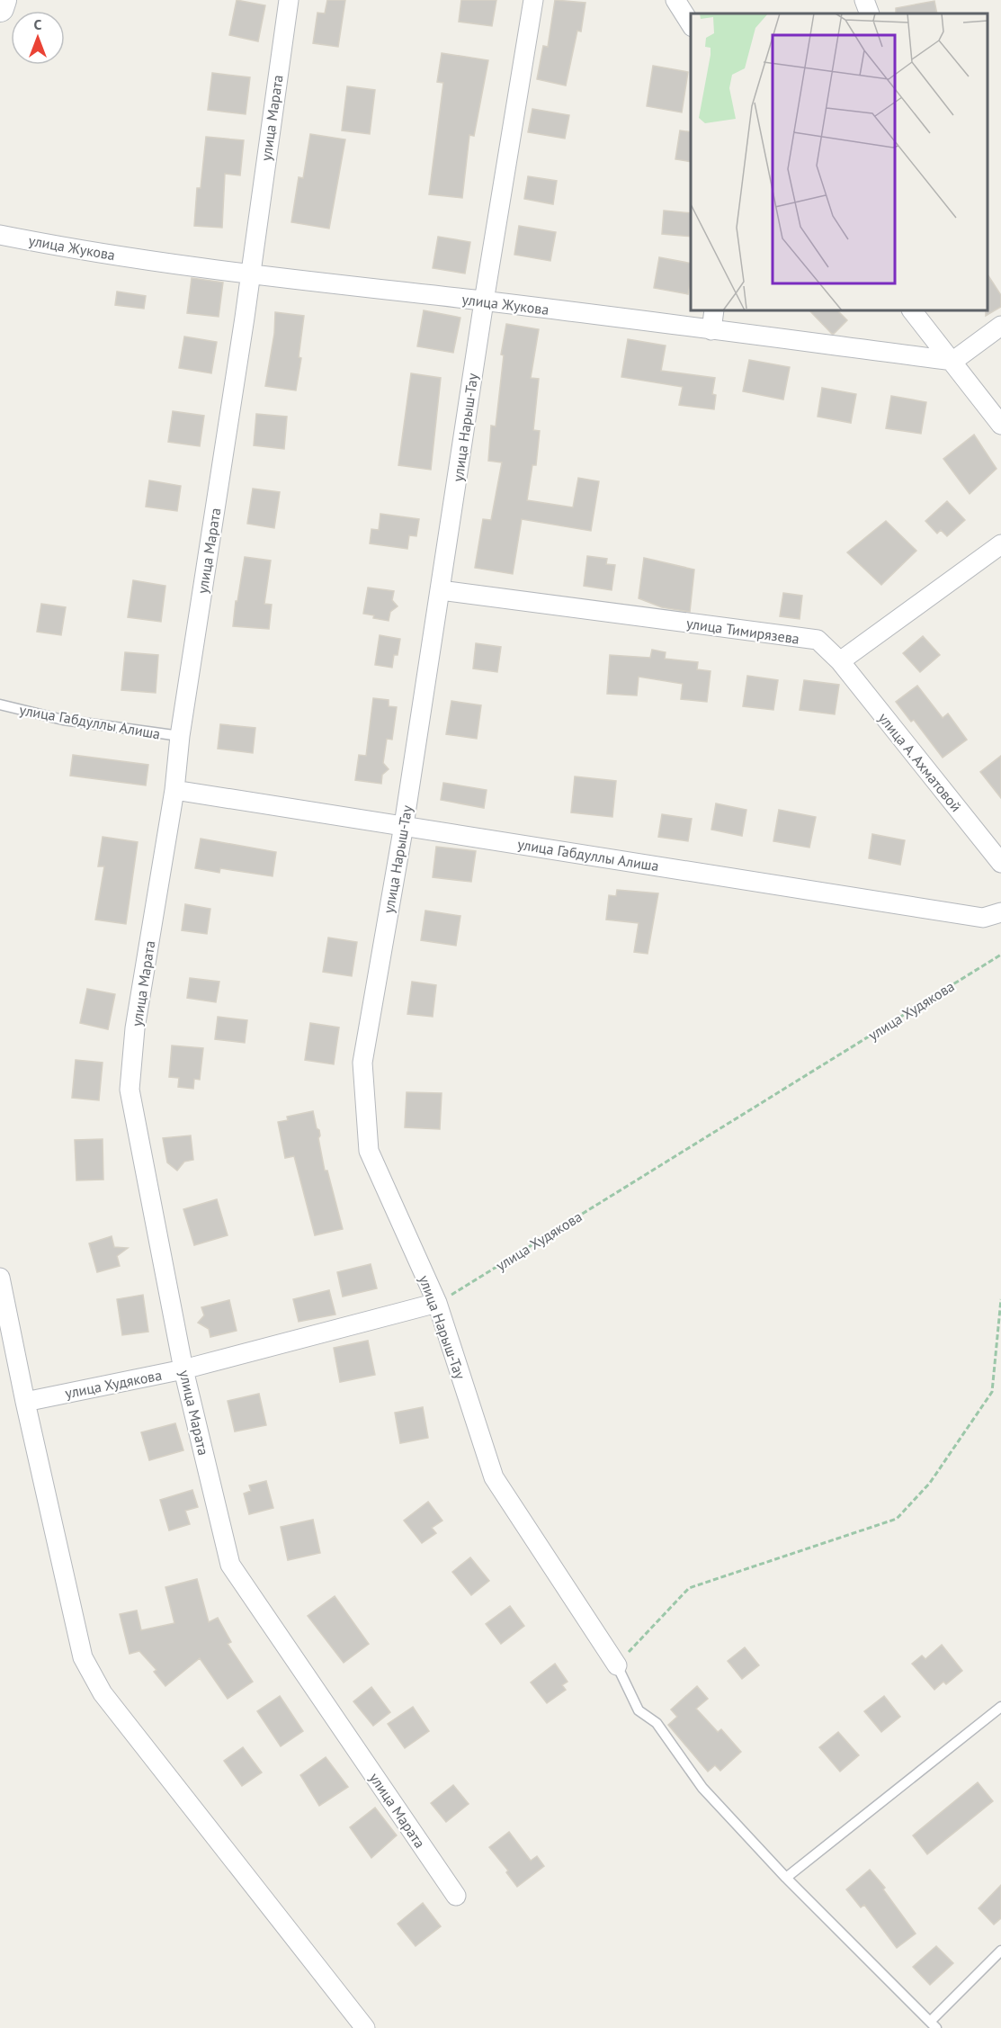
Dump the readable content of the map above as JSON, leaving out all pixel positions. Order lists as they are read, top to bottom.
{
  "streets": {
    "street": [
      "улица Марата",
      "улица Жукова",
      "улица Нарыш-Тау",
      "улица Тимирязева",
      "улица Габдуллы Алиша",
      "улица А. Ахматовой",
      "улица Худякова"
    ]
  },
  "crossings": [
    ["улица Марата", "улица Жукова"],
    ["улица Марата", "улица Габдуллы Алиша"],
    ["улица Марата", "улица Худякова"],
    ["улица Жукова", "улица Нарыш-Тау"],
    ["улица Нарыш-Тау", "улица Тимирязева"],
    ["улица Нарыш-Тау", "улица Габдуллы Алиша"],
    ["улица Нарыш-Тау", "улица Худякова"],
    ["улица Тимирязева", "улица А. Ахматовой"]
  ],
  "north": "top"
}
